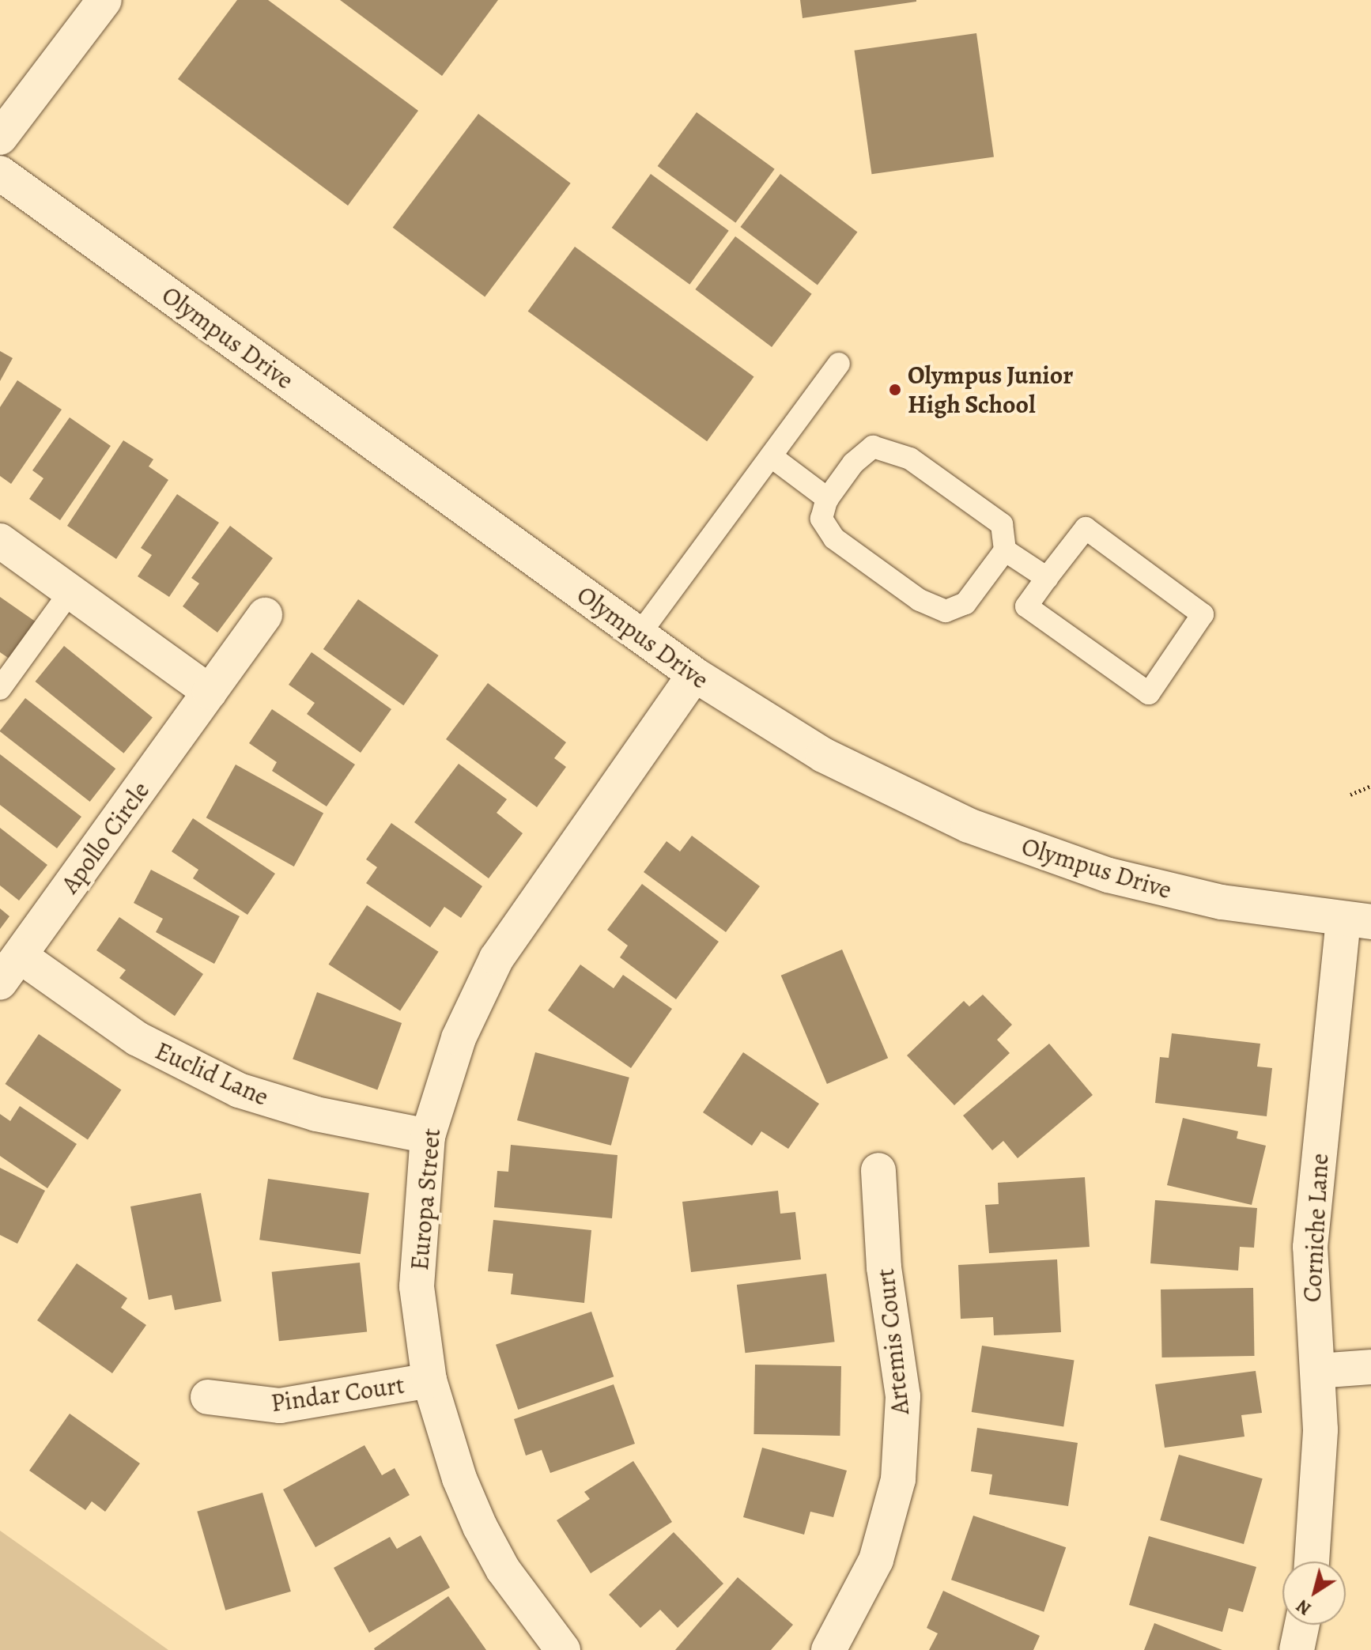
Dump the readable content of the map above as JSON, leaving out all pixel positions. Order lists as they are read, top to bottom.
{
  "streets": {
    "street": [
      "Olympus Drive",
      "Apollo Circle",
      "Euclid Lane",
      "Europa Street",
      "Corniche Lane",
      "Artemis Court",
      "Pindar Court"
    ]
  },
  "crossings": [
    ["Olympus Drive", "Europa Street"],
    ["Olympus Drive", "Corniche Lane"],
    ["Apollo Circle", "Euclid Lane"],
    ["Euclid Lane", "Europa Street"],
    ["Europa Street", "Pindar Court"]
  ],
  "places": ["Olympus Junior High School"],
  "north": "bottom left"
}
